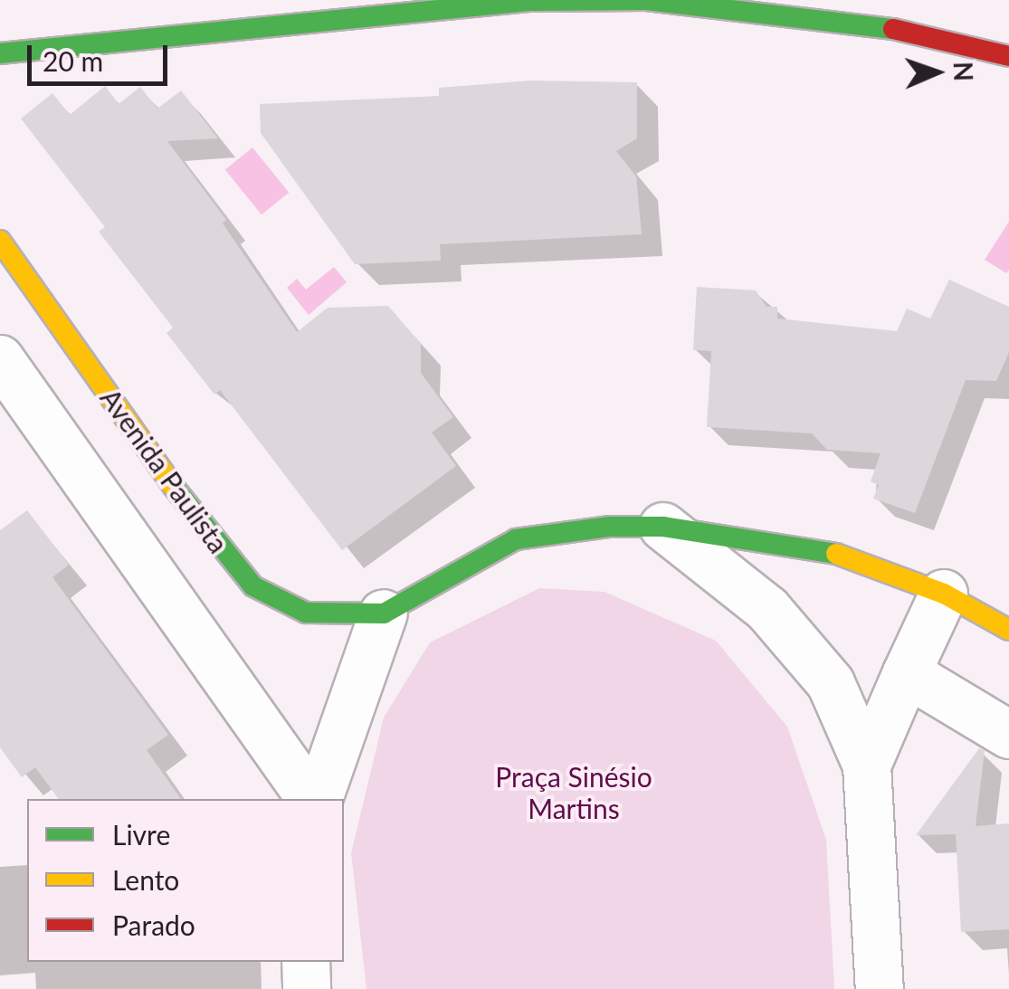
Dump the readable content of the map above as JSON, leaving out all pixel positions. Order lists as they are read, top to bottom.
{
  "streets": {
    "street": ["Avenida Paulista"]
  },
  "parks": ["Praça Sinésio Martins"],
  "legend": ["Livre", "Lento", "Parado"],
  "scale_bar": "20 m",
  "north": "right"
}
